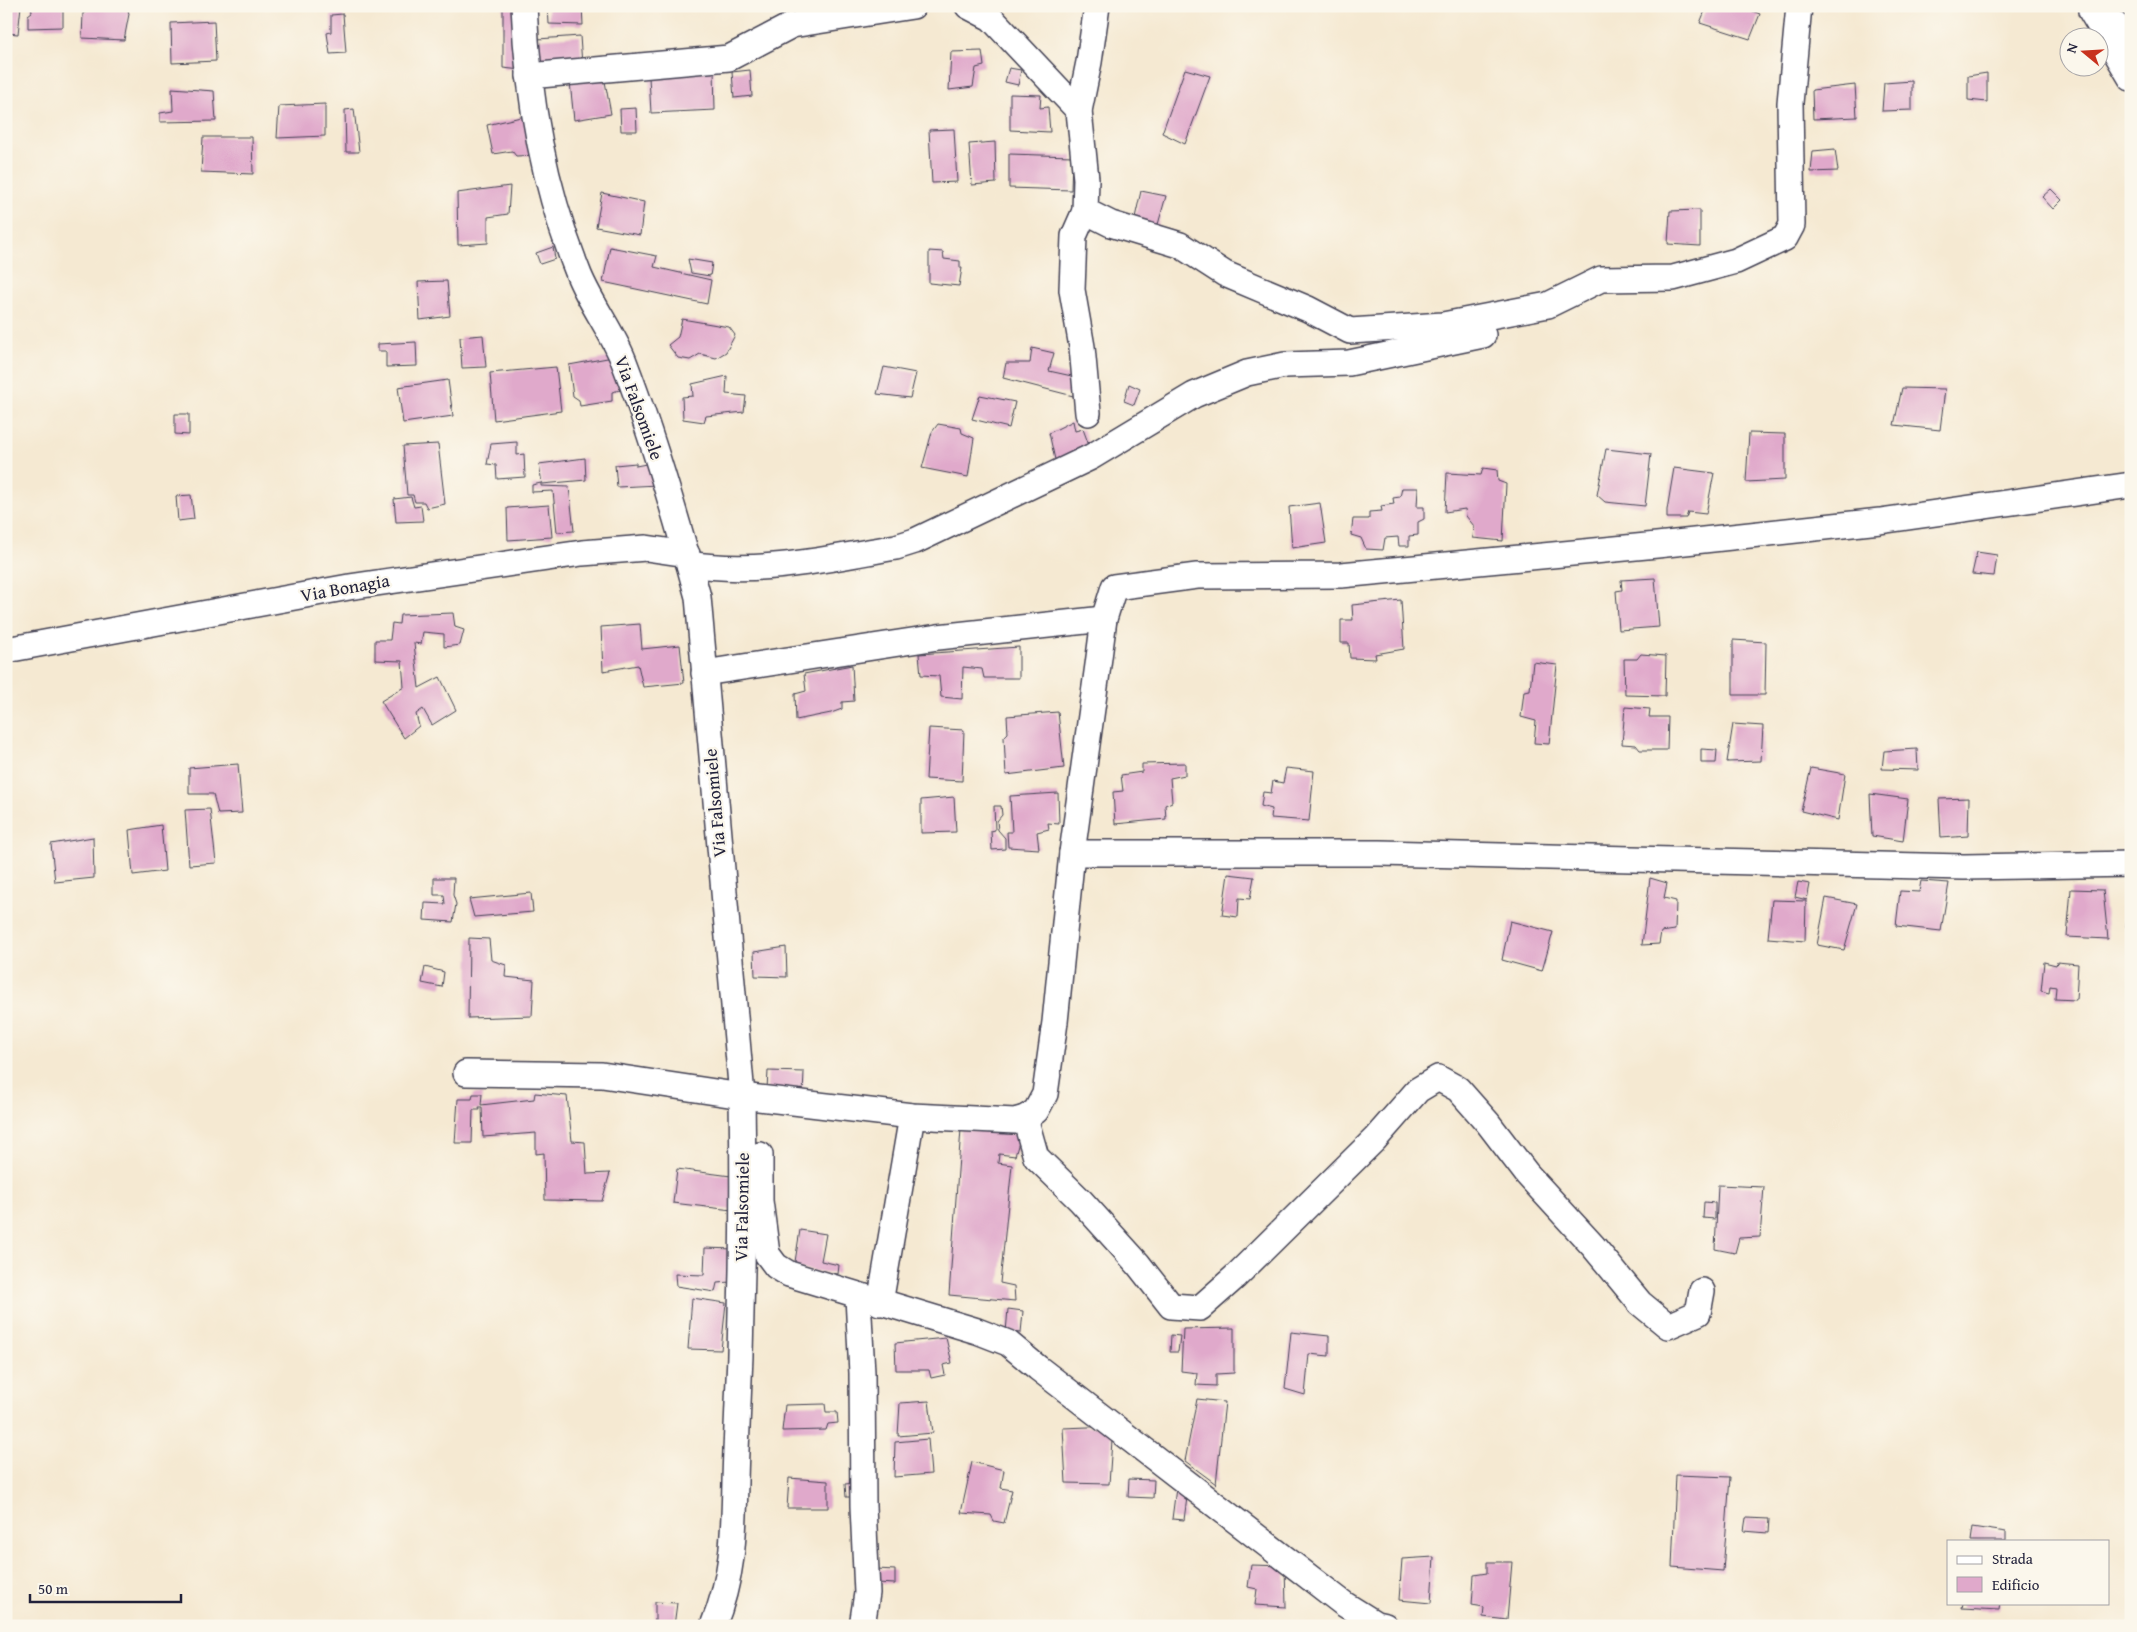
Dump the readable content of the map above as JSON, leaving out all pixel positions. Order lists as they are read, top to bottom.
{
  "streets": {
    "street": ["Via Falsomiele", "Via Bonagia"]
  },
  "crossings": [
    ["Via Falsomiele", "Via Bonagia"]
  ],
  "legend": ["Strada", "Edificio"],
  "scale_bar": "50 m",
  "north": "left"
}
